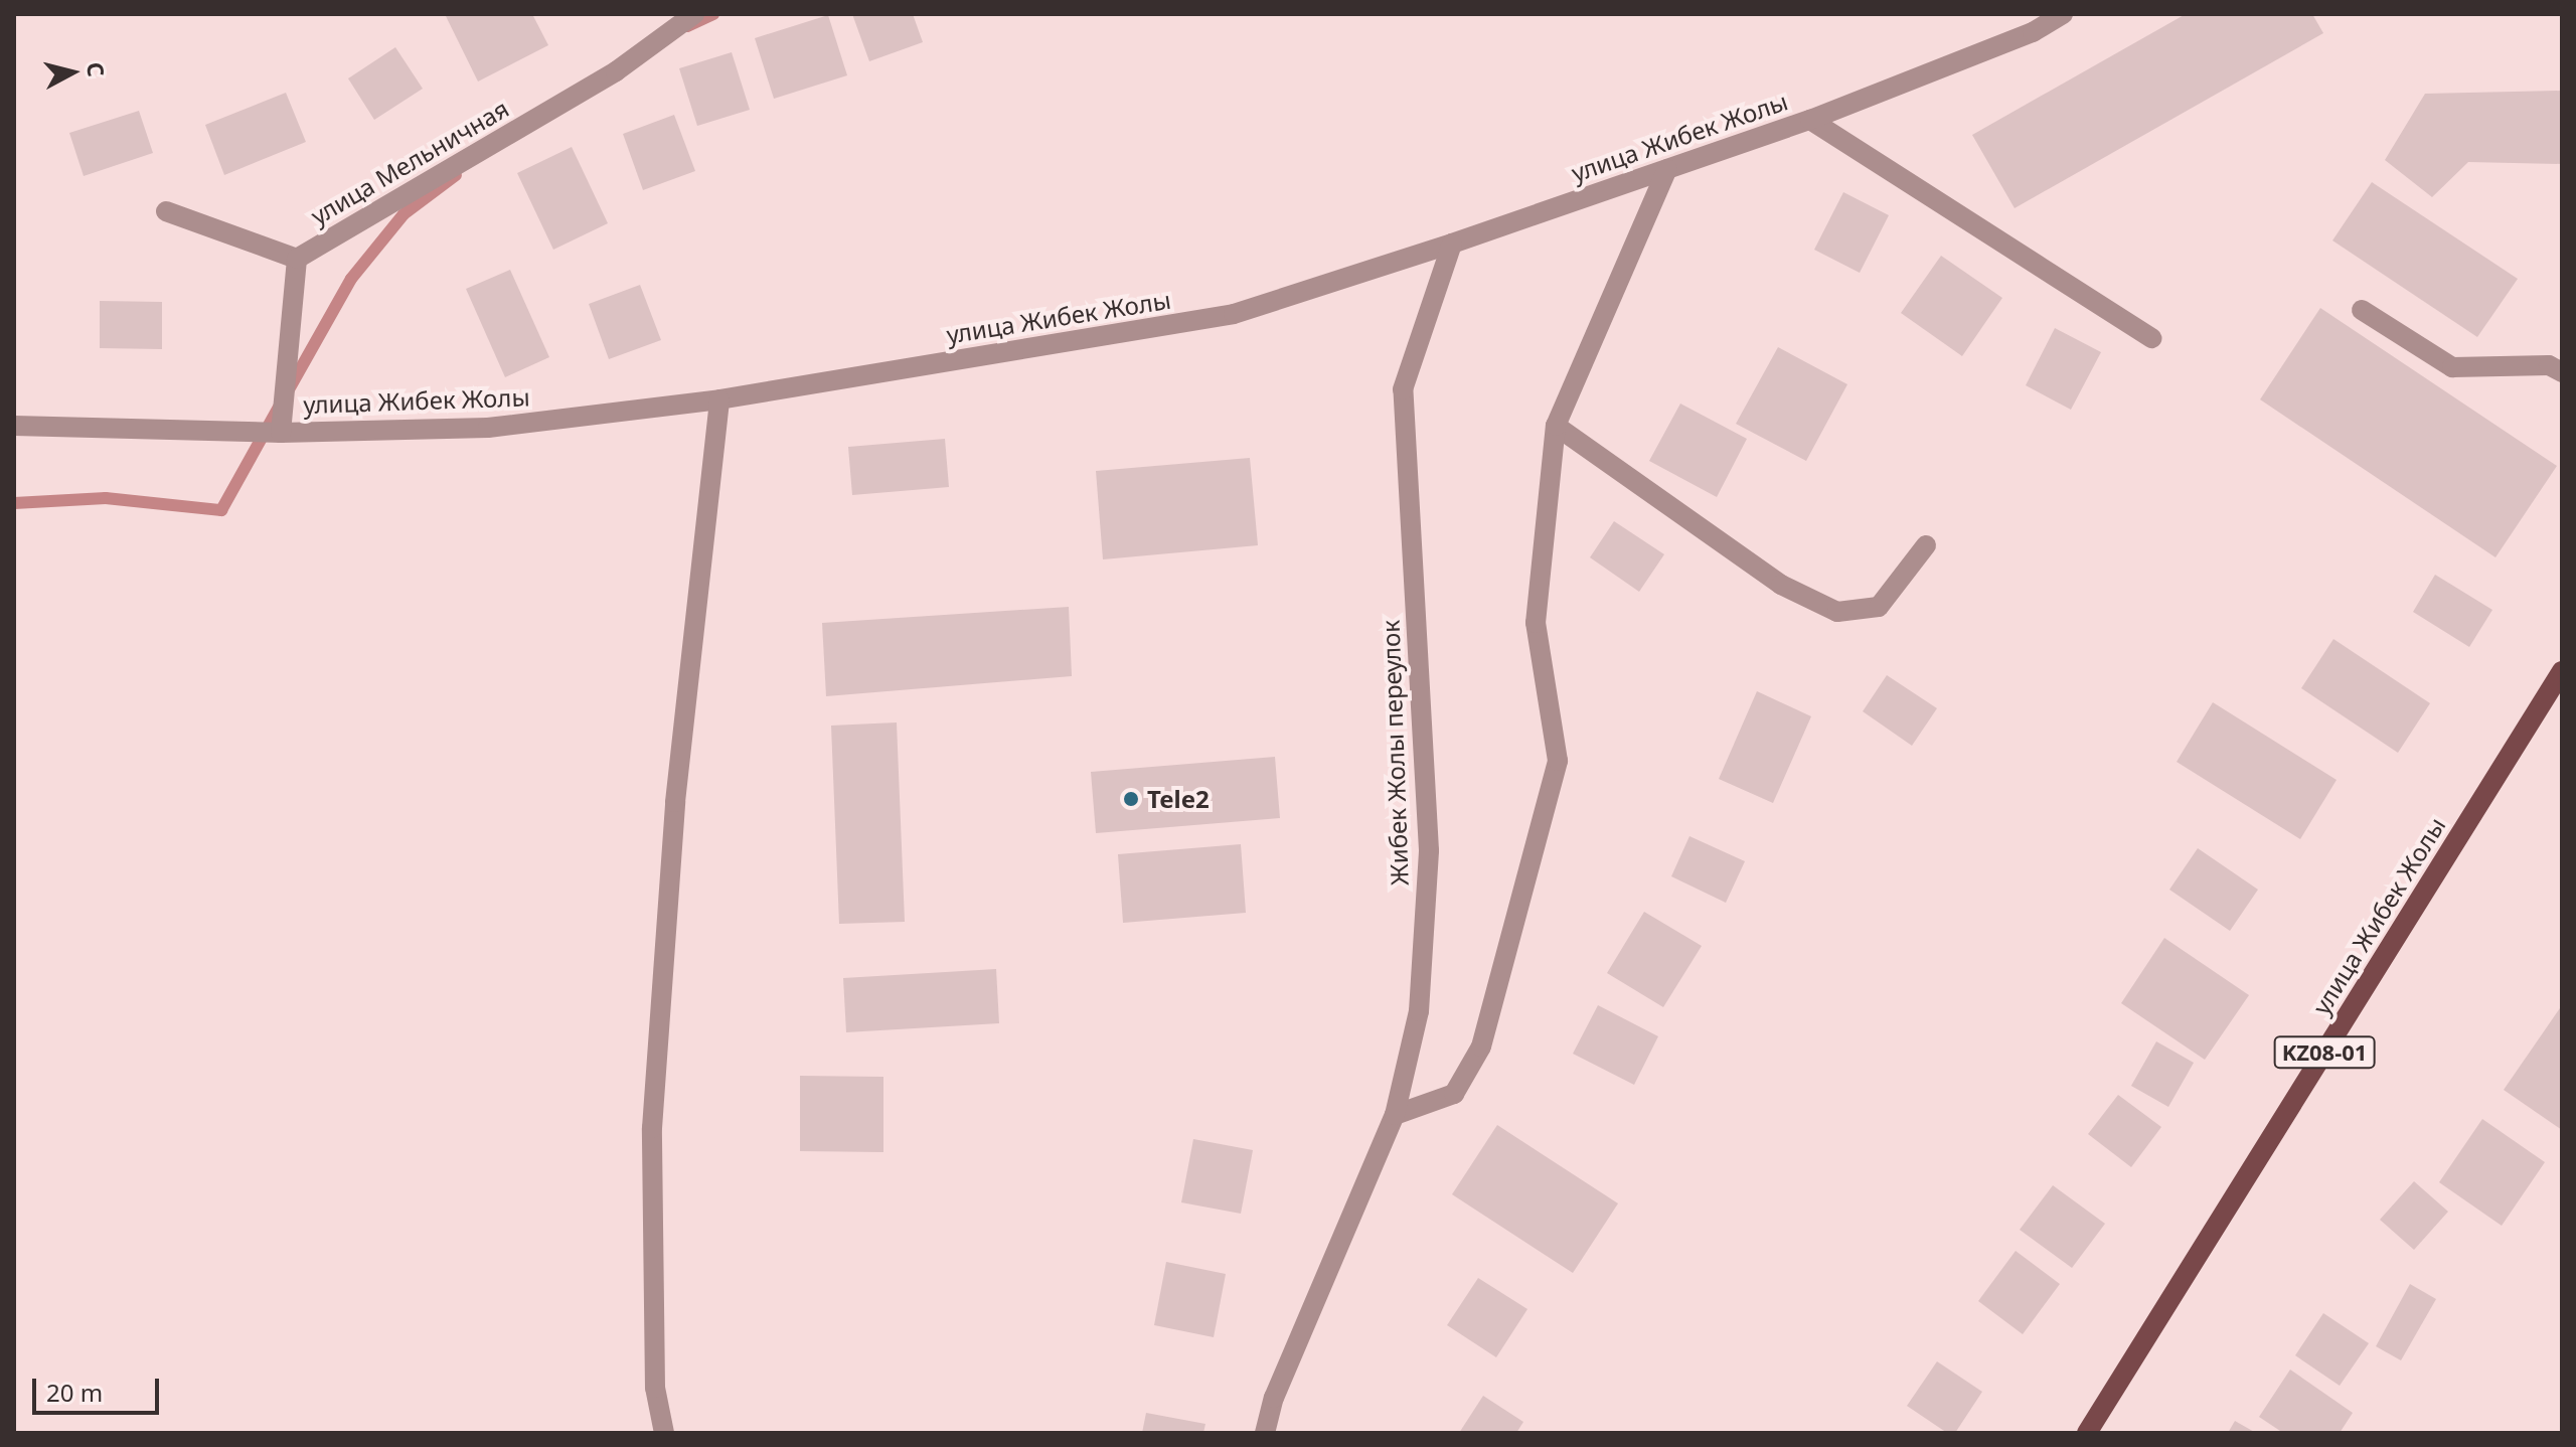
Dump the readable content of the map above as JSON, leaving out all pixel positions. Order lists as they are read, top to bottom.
{
  "streets": {
    "main road": ["улица Жибек Жолы", "KZ08-01"],
    "street": ["улица Мельничная", "Жибек Жолы переулок"]
  },
  "crossings": [
    ["улица Жибек Жолы", "Жибек Жолы переулок"]
  ],
  "places": ["Tele2"],
  "scale_bar": "20 m",
  "north": "right"
}
